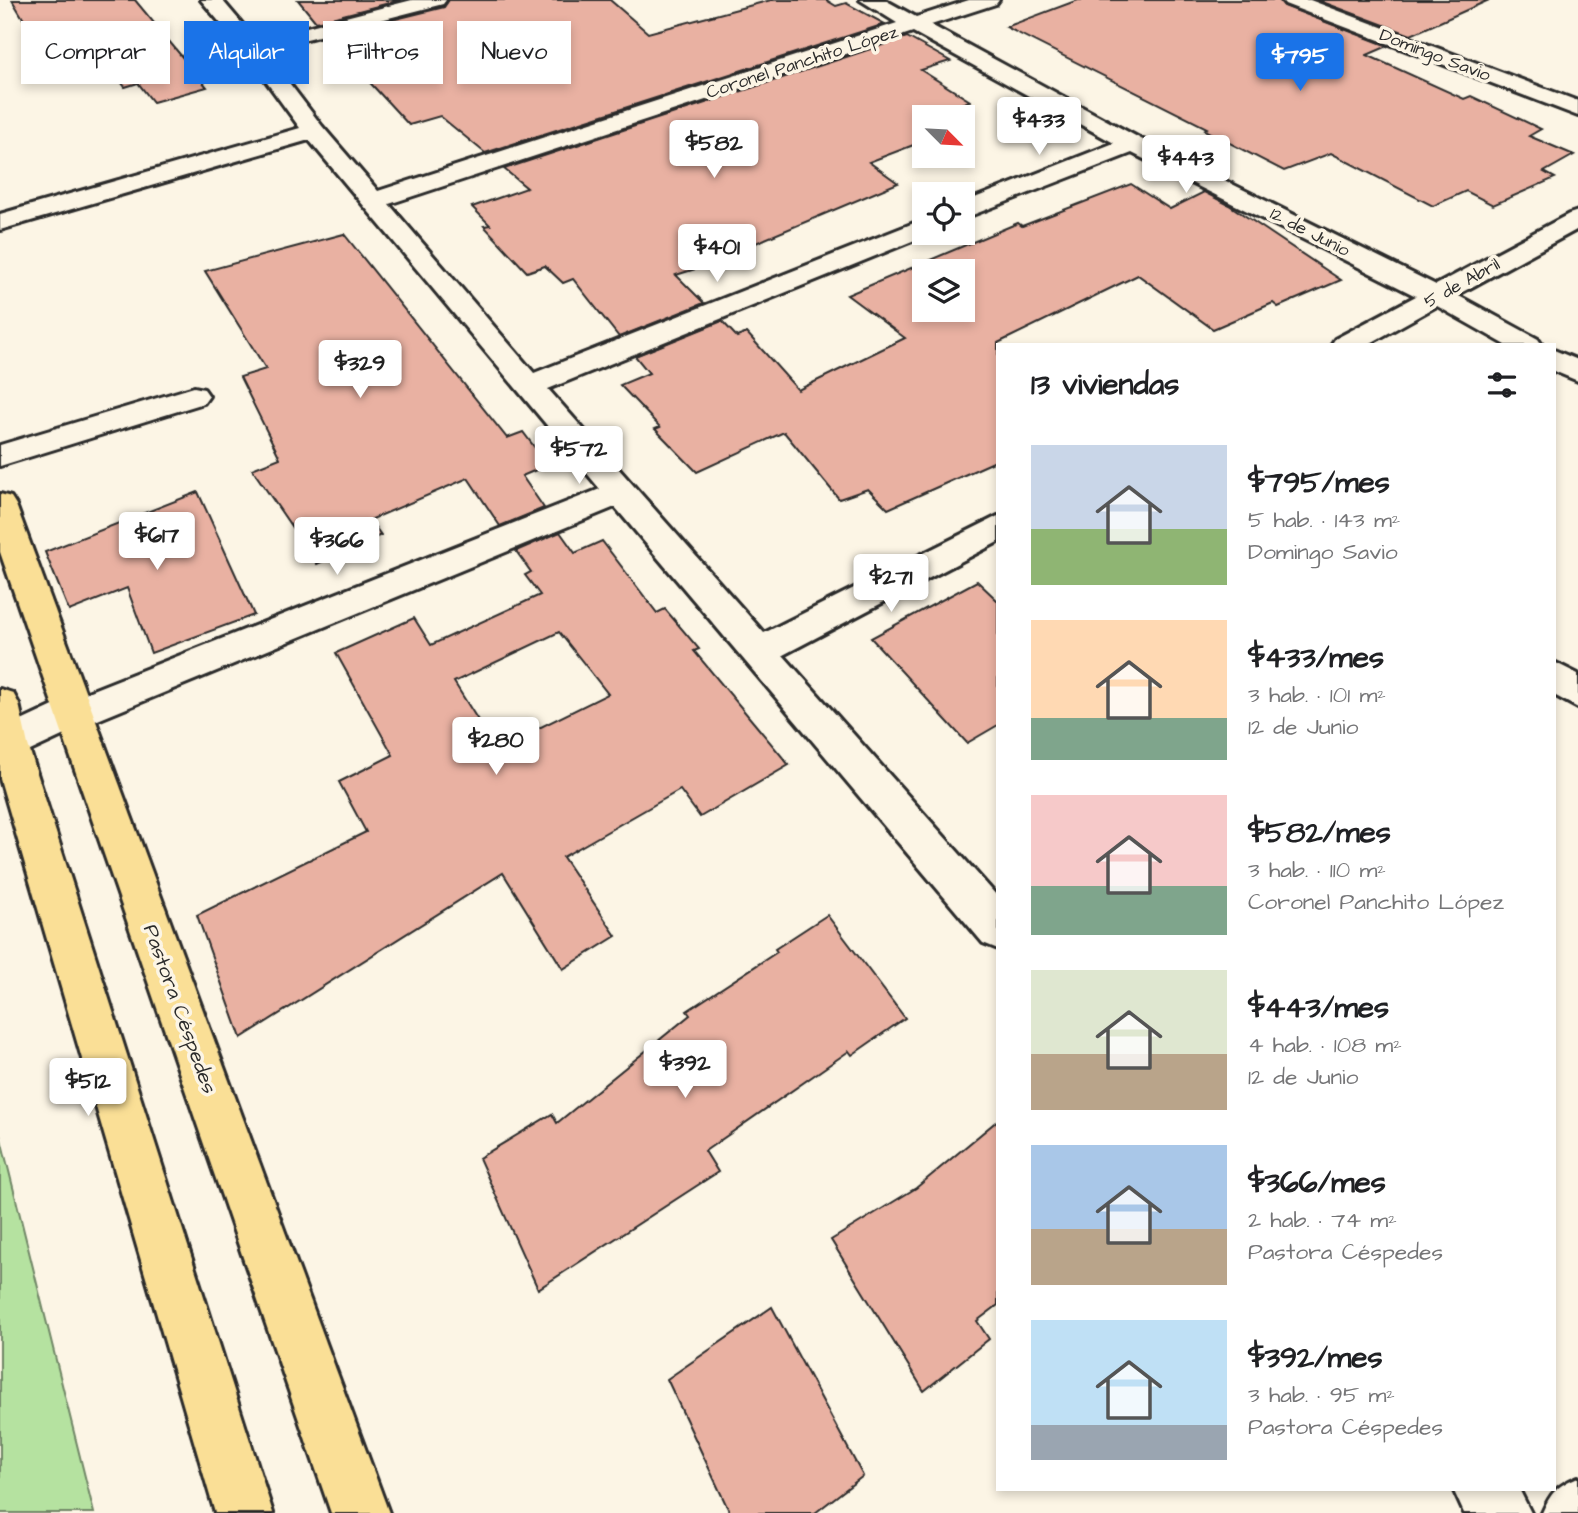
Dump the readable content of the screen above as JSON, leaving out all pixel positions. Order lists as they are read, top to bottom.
{
  "streets": {
    "main road": ["Pastora Céspedes"],
    "street": [
      "Domingo Savio",
      "Coronel Panchito López",
      "12 de Junio",
      "5 de Abril"
    ]
  },
  "crossings": [
    ["Coronel Panchito López", "12 de Junio"],
    ["12 de Junio", "5 de Abril"]
  ],
  "north": "bottom right",
  "page": {
    "chip": [
      "Comprar",
      "Alquilar",
      "Filtros",
      "Nuevo"
    ],
    "price": [
      "$795",
      "$433",
      "$582",
      "$443",
      "$401",
      "$329",
      "$572",
      "$617",
      "$366",
      "$271",
      "$280",
      "$392",
      "$512"
    ],
    "heading": "13 viviendas",
    "list": [
      {
        "name": "$795/mes",
        "note": "5 hab. · 143 m² · Domingo Savio"
      },
      {
        "name": "$433/mes",
        "note": "3 hab. · 101 m² · 12 de Junio"
      },
      {
        "name": "$582/mes",
        "note": "3 hab. · 110 m² · Coronel Panchito López"
      },
      {
        "name": "$443/mes",
        "note": "4 hab. · 108 m² · 12 de Junio"
      },
      {
        "name": "$366/mes",
        "note": "2 hab. · 74 m² · Pastora Céspedes"
      },
      {
        "name": "$392/mes",
        "note": "3 hab. · 95 m² · Pastora Céspedes"
      }
    ]
  }
}
